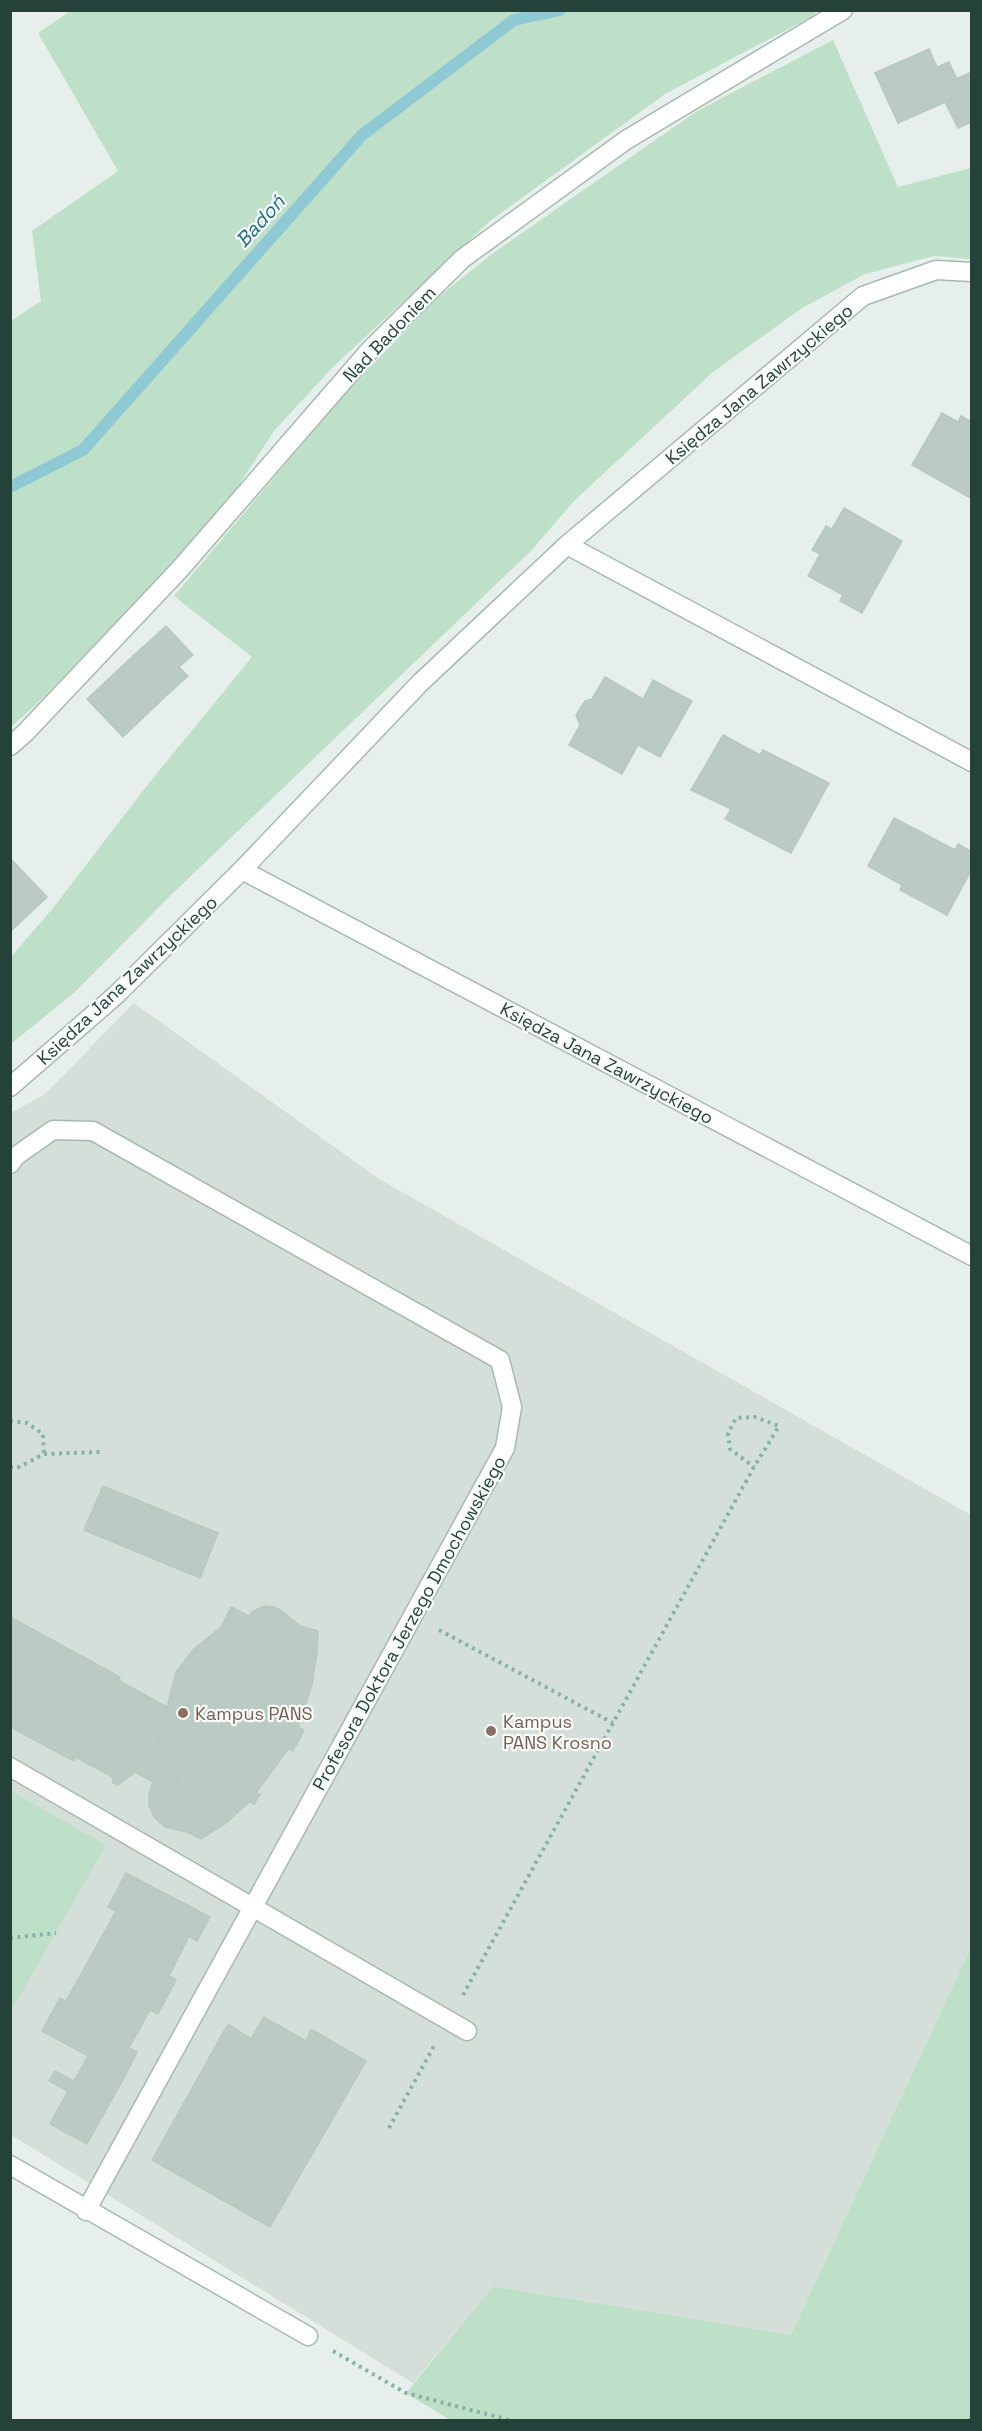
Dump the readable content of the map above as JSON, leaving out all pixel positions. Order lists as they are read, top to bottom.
{
  "streets": {
    "street": ["Nad Badoniem", "Księdza Jana Zawrzyckiego", "Profesora Doktora Jerzego Dmochowskiego"]
  },
  "water": ["Badoń"],
  "places": ["Kampus PANS", "Kampus PANS Krosno"]
}
